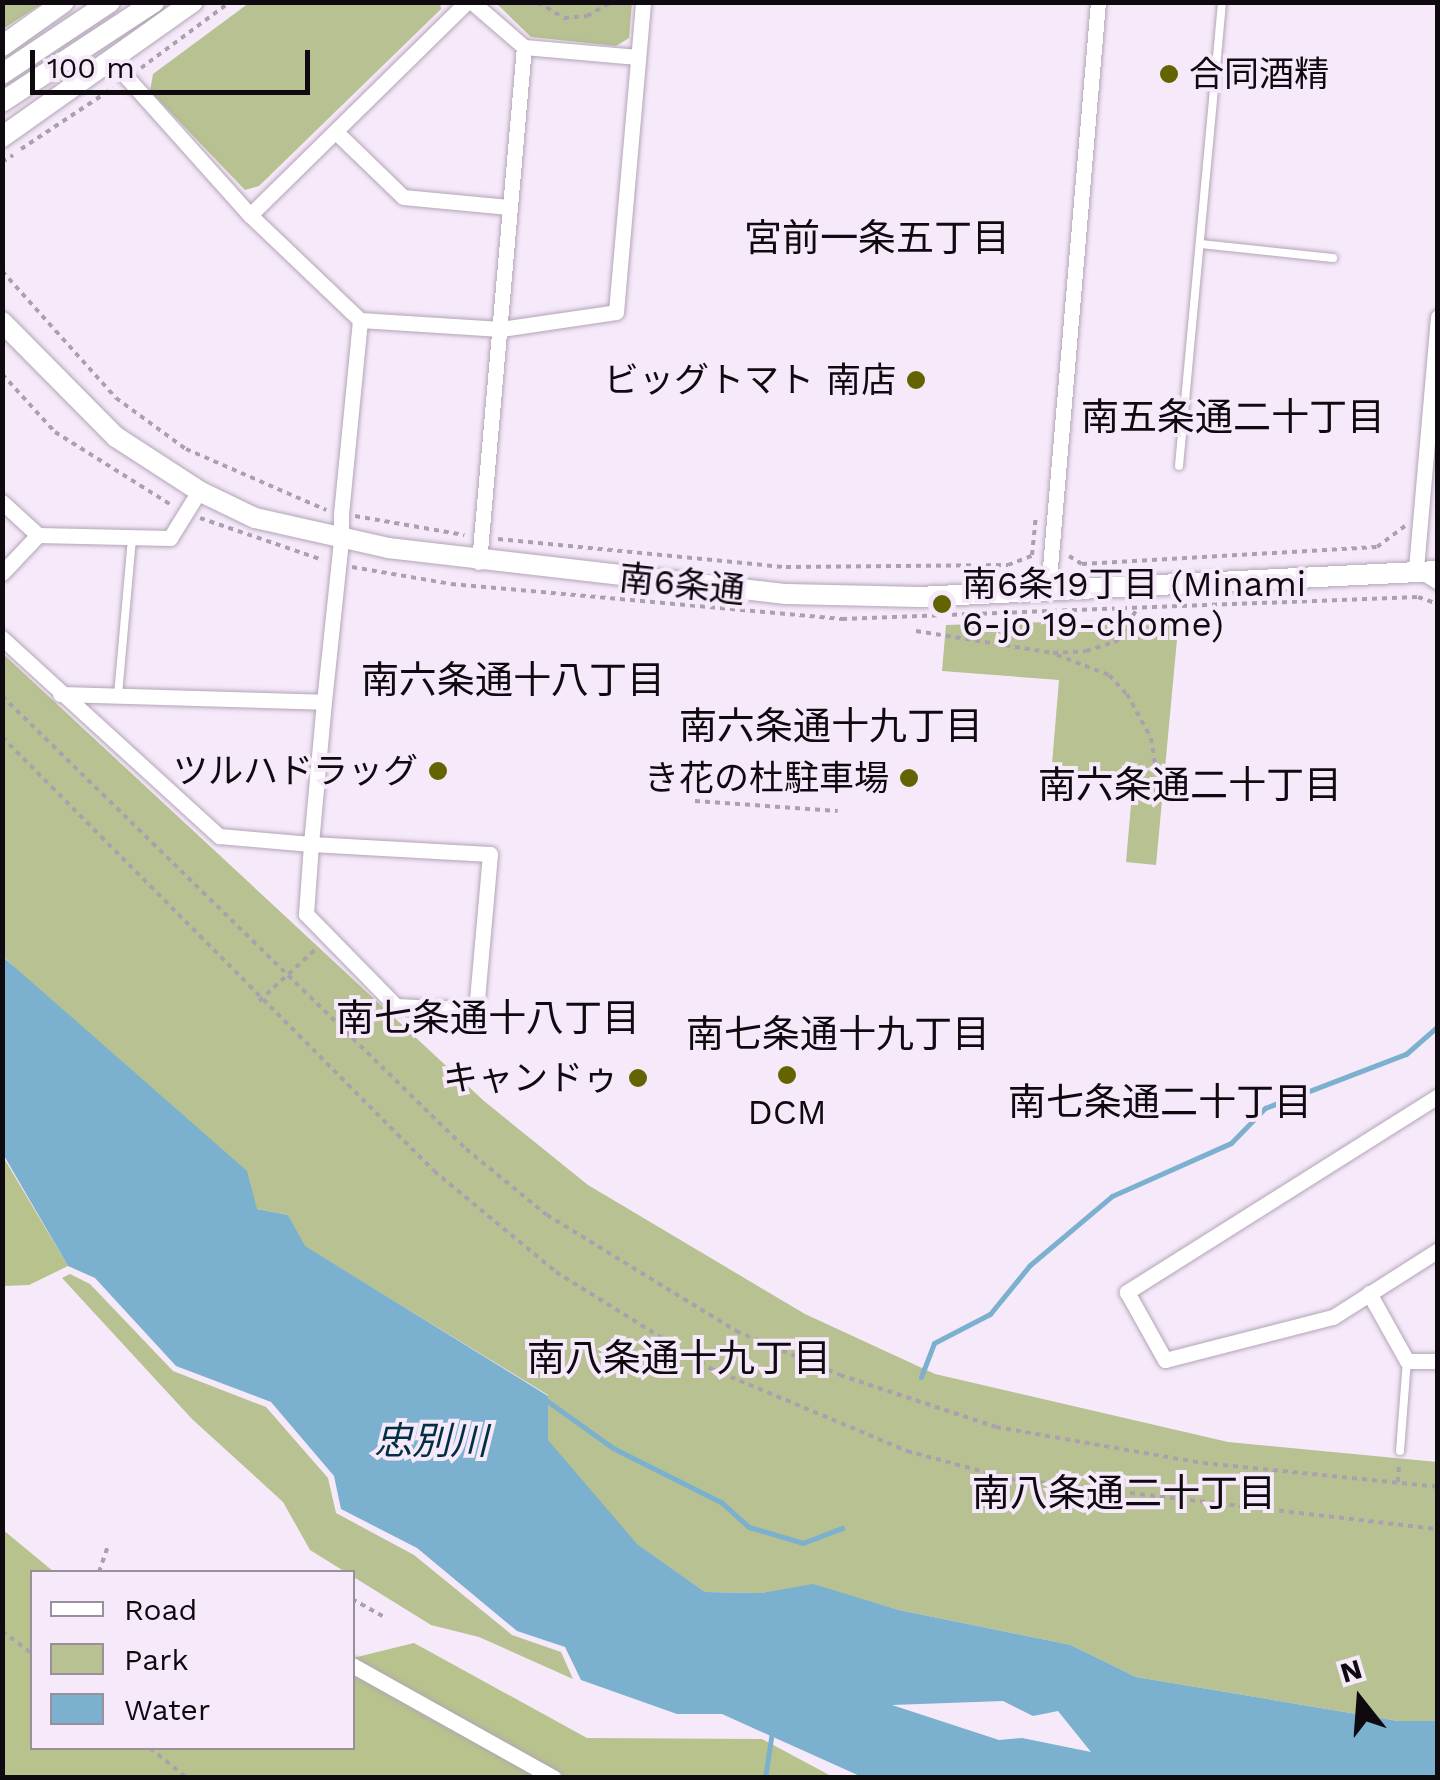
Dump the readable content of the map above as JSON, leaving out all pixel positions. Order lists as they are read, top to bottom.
{
  "streets": {
    "street": ["南6条通"]
  },
  "districts": [
    "宮前一条五丁目",
    "南五条通二十丁目",
    "南六条通十八丁目",
    "南六条通十九丁目",
    "南六条通二十丁目",
    "南七条通十八丁目",
    "南七条通十九丁目",
    "南七条通二十丁目",
    "南八条通十九丁目",
    "南八条通二十丁目"
  ],
  "water": ["忠別川"],
  "places": [
    "合同酒精",
    "ビッグトマト 南店",
    "南6条19丁目 (Minami 6-jo 19-chome)",
    "ツルハドラッグ",
    "き花の杜駐車場",
    "DCM",
    "キャンドゥ"
  ],
  "legend": ["Road", "Park", "Water"],
  "scale_bar": "100 m",
  "north": "top"
}
